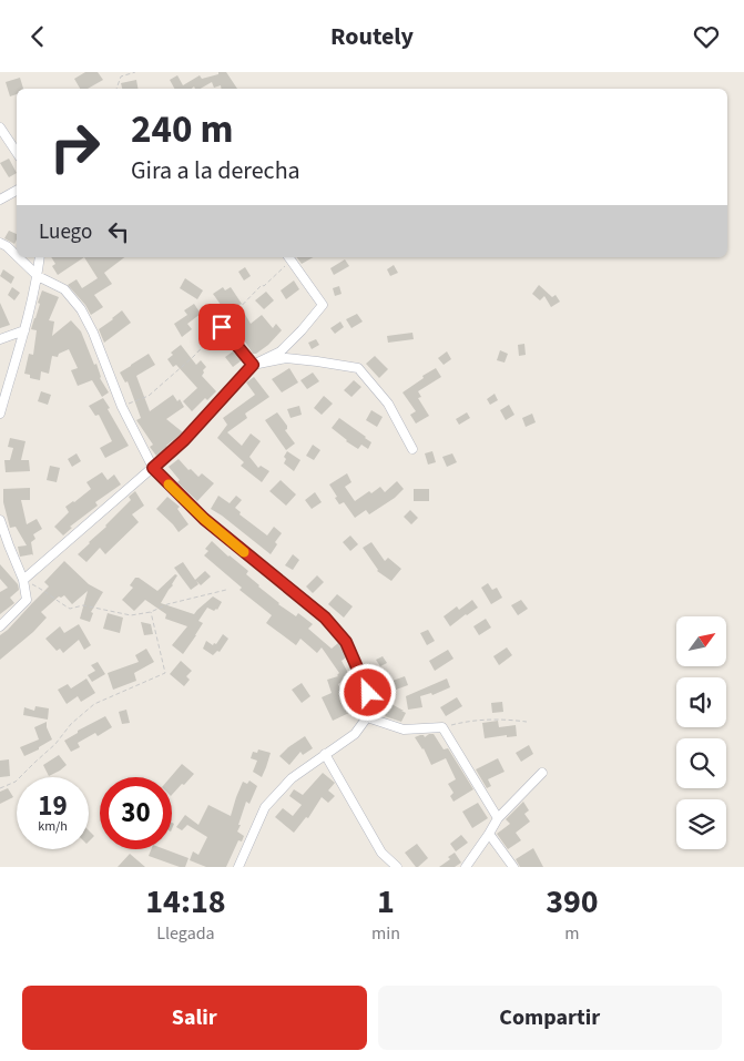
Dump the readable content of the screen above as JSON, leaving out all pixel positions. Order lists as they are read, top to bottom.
{
  "north": "top right",
  "page": {
    "header": "Routely",
    "turn": ["240 m", "Gira a la derecha"],
    "then": "Luego",
    "speed": "19 km/h",
    "limit": "30",
    "eta": [
      "14:18",
      "Llegada",
      "1",
      "min",
      "390",
      "m"
    ],
    "buttons": ["Salir", "Compartir"]
  }
}
